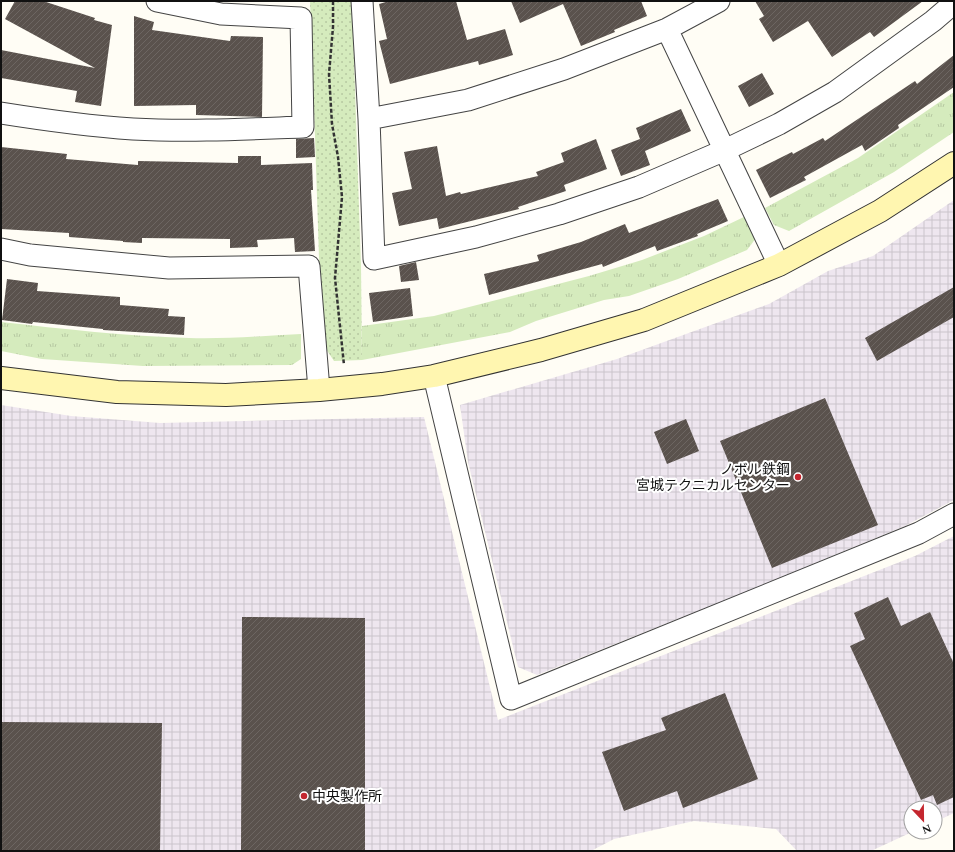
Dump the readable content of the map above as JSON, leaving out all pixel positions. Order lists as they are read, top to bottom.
{
  "places": ["ノボル鉄鋼 宮城テクニカルセンター", "中央製作所"],
  "north": "bottom"
}
